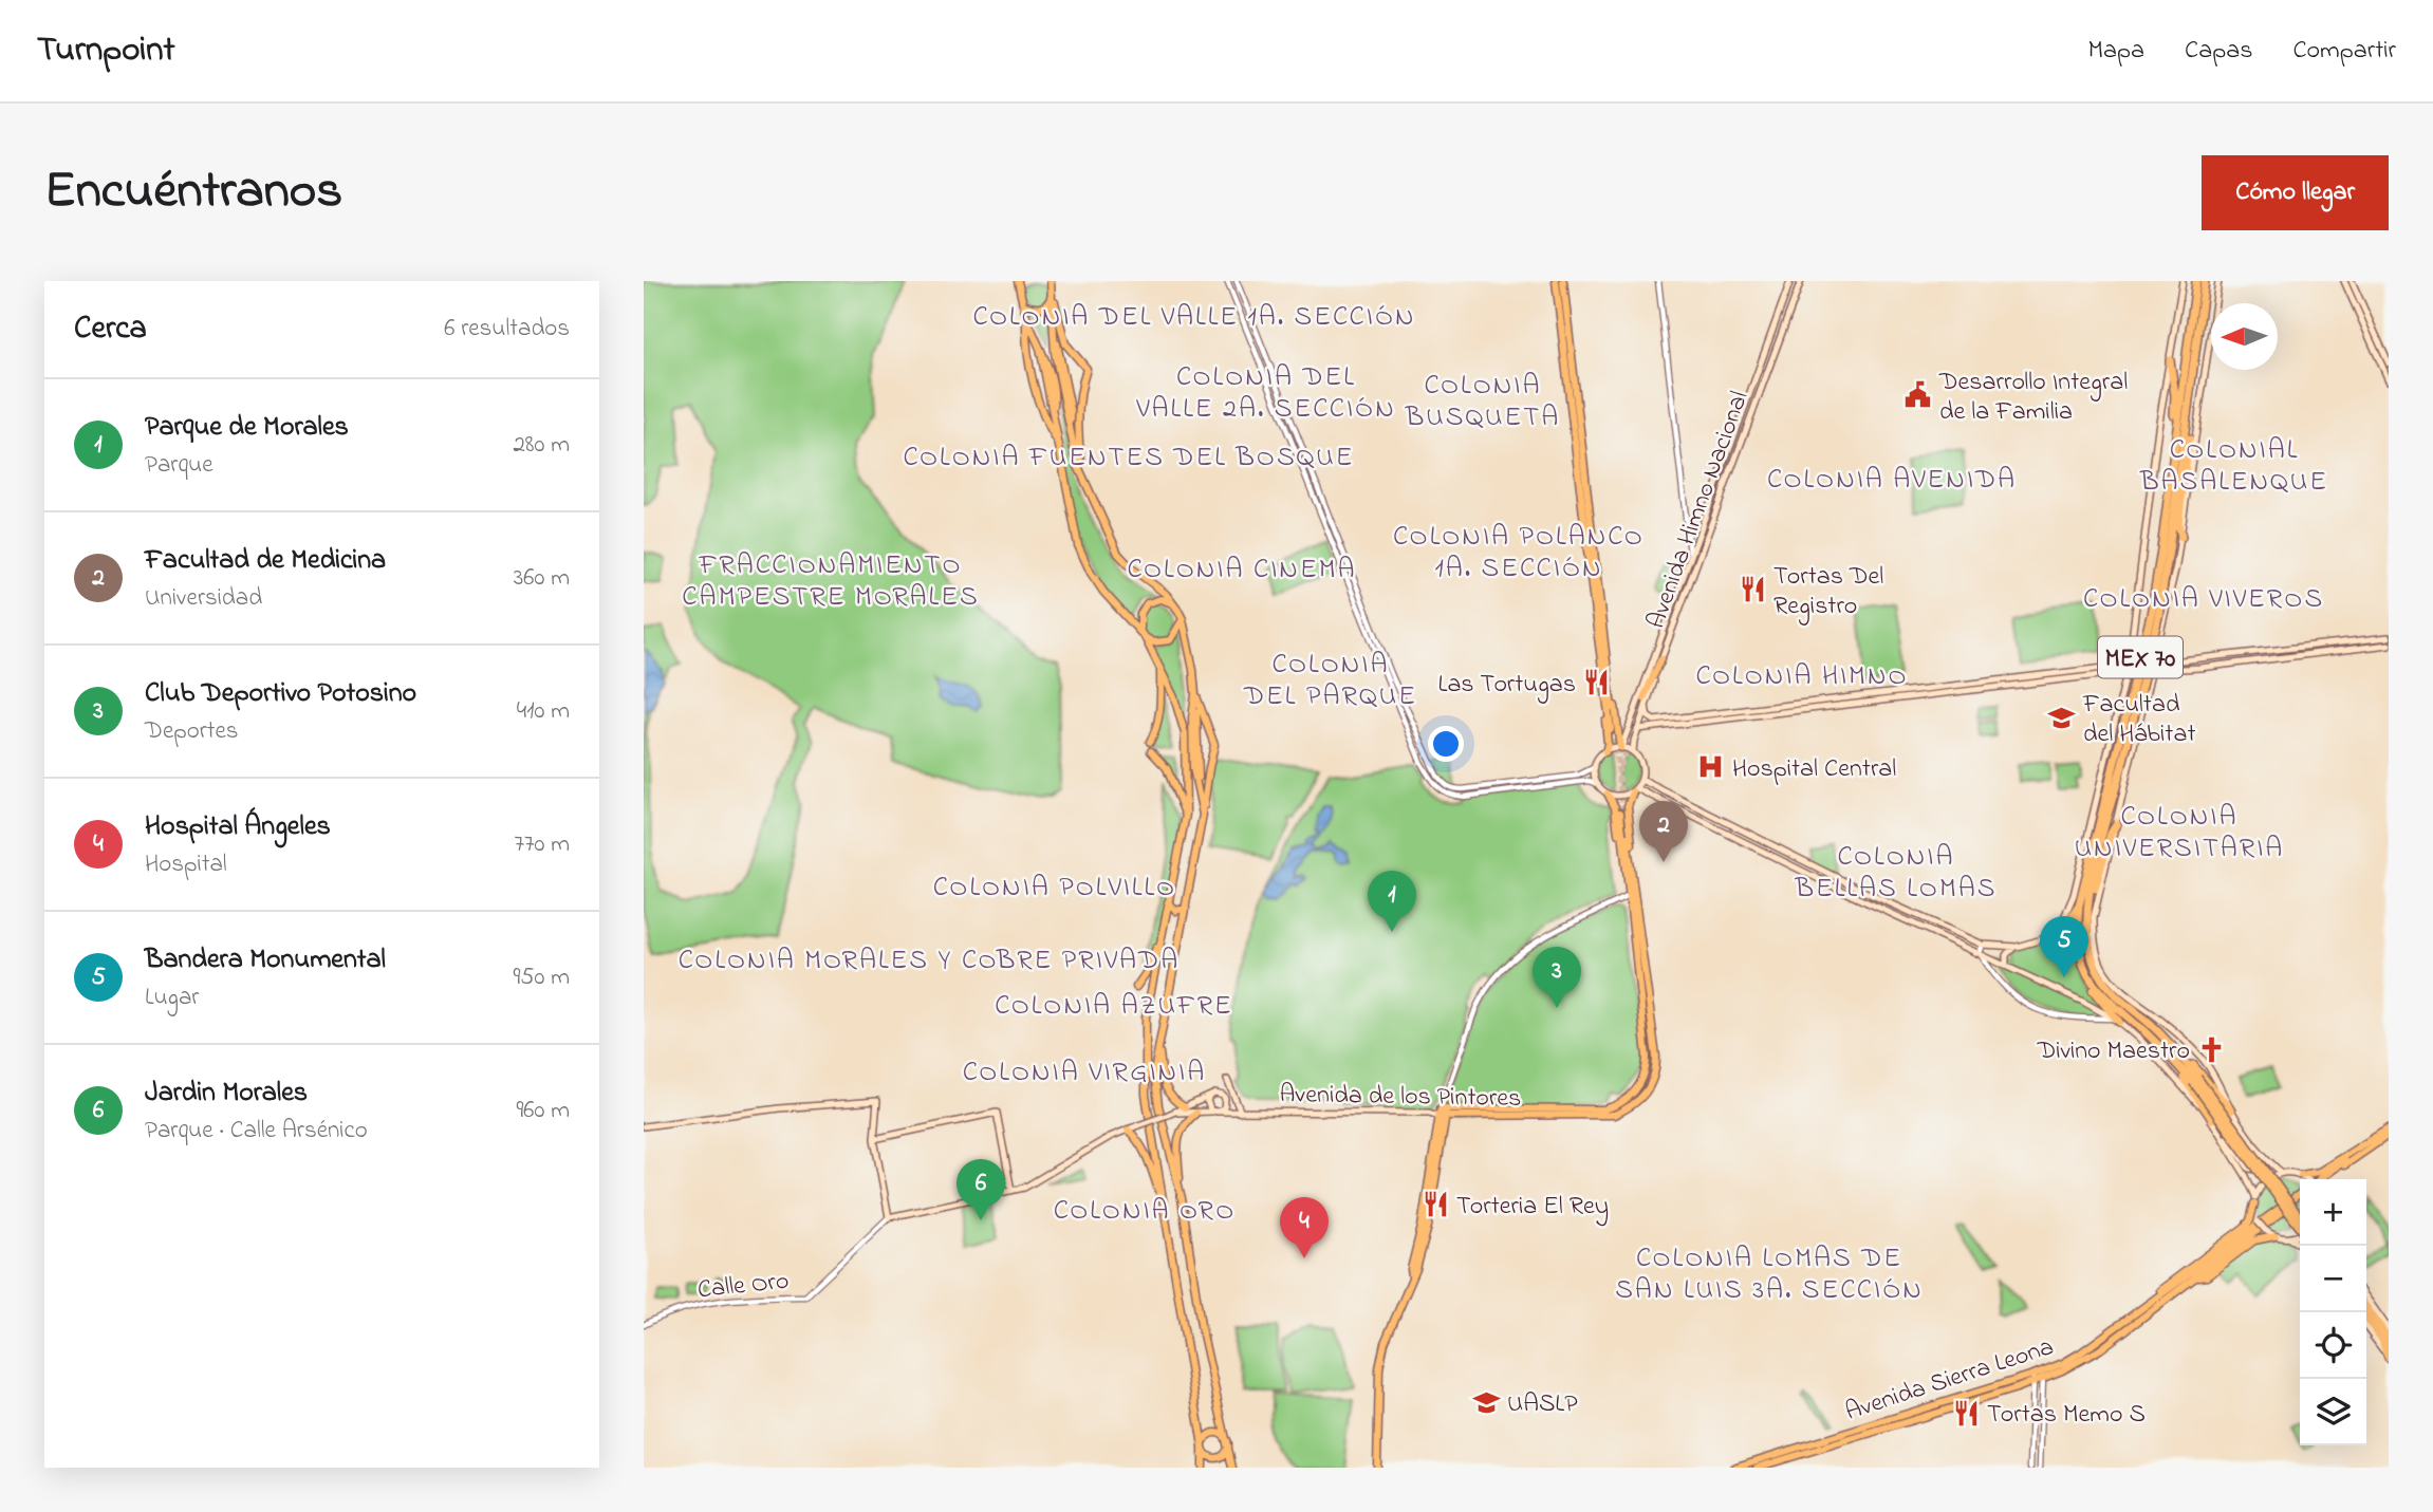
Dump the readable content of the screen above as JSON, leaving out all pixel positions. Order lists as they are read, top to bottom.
{
  "streets": {
    "highway": ["MEX 70"],
    "main road": ["Avenida Himno Nacional", "Avenida de los Pintores", "Avenida Sierra Leona"],
    "street": ["Calle Oro"]
  },
  "districts": [
    "COLONIA DEL VALLE 1A. SECCIÓN",
    "COLONIA DEL VALLE 2A. SECCIÓN",
    "COLONIA BUSQUETA",
    "COLONIAL BASALENQUE",
    "COLONIA FUENTES DEL BOSQUE",
    "COLONIA AVENIDA",
    "COLONIA POLANCO 1A. SECCIÓN",
    "FRACCIONAMIENTO CAMPESTRE MORALES",
    "COLONIA CINEMA",
    "COLONIA VIVEROS",
    "COLONIA DEL PARQUE",
    "COLONIA HIMNO",
    "COLONIA UNIVERSITARIA",
    "COLONIA BELLAS LOMAS",
    "COLONIA POLVILLO",
    "COLONIA MORALES Y COBRE PRIVADA",
    "COLONIA AZUFRE",
    "COLONIA VIRGINIA",
    "COLONIA ORO",
    "COLONIA LOMAS DE SAN LUIS 3A. SECCIÓN"
  ],
  "places": {
    "public building": ["Desarrollo Integral de la Familia"],
    "restaurant": [
      "Tortas Del Registro",
      "Las Tortugas",
      "Torteria El Rey",
      "Tortas Memo S"
    ],
    "school or university": ["Facultad del Hábitat", "UASLP"],
    "hospital": ["Hospital Central"],
    "church": ["Divino Maestro"]
  },
  "north": "left",
  "page": {
    "header": "Turnpoint",
    "nav": ["Mapa", "Capas", "Compartir"],
    "title": "Encuéntranos",
    "buttons": "Cómo llegar",
    "heading": ["Cerca", "6 resultados"],
    "list": [
      {
        "mark": "1",
        "name": "Parque de Morales",
        "note": "Parque",
        "value": "280 m"
      },
      {
        "mark": "2",
        "name": "Facultad de Medicina",
        "note": "Universidad",
        "value": "360 m"
      },
      {
        "mark": "3",
        "name": "Club Deportivo Potosino",
        "note": "Deportes",
        "value": "410 m"
      },
      {
        "mark": "4",
        "name": "Hospital Ángeles",
        "note": "Hospital",
        "value": "770 m"
      },
      {
        "mark": "5",
        "name": "Bandera Monumental",
        "note": "Lugar",
        "value": "950 m"
      },
      {
        "mark": "6",
        "name": "Jardin Morales",
        "note": "Parque · Calle Arsénico",
        "value": "960 m"
      }
    ],
    "pins": [
      "2",
      "1",
      "5",
      "3",
      "6",
      "4"
    ],
    "map_buttons": ["+", "−"]
  }
}
